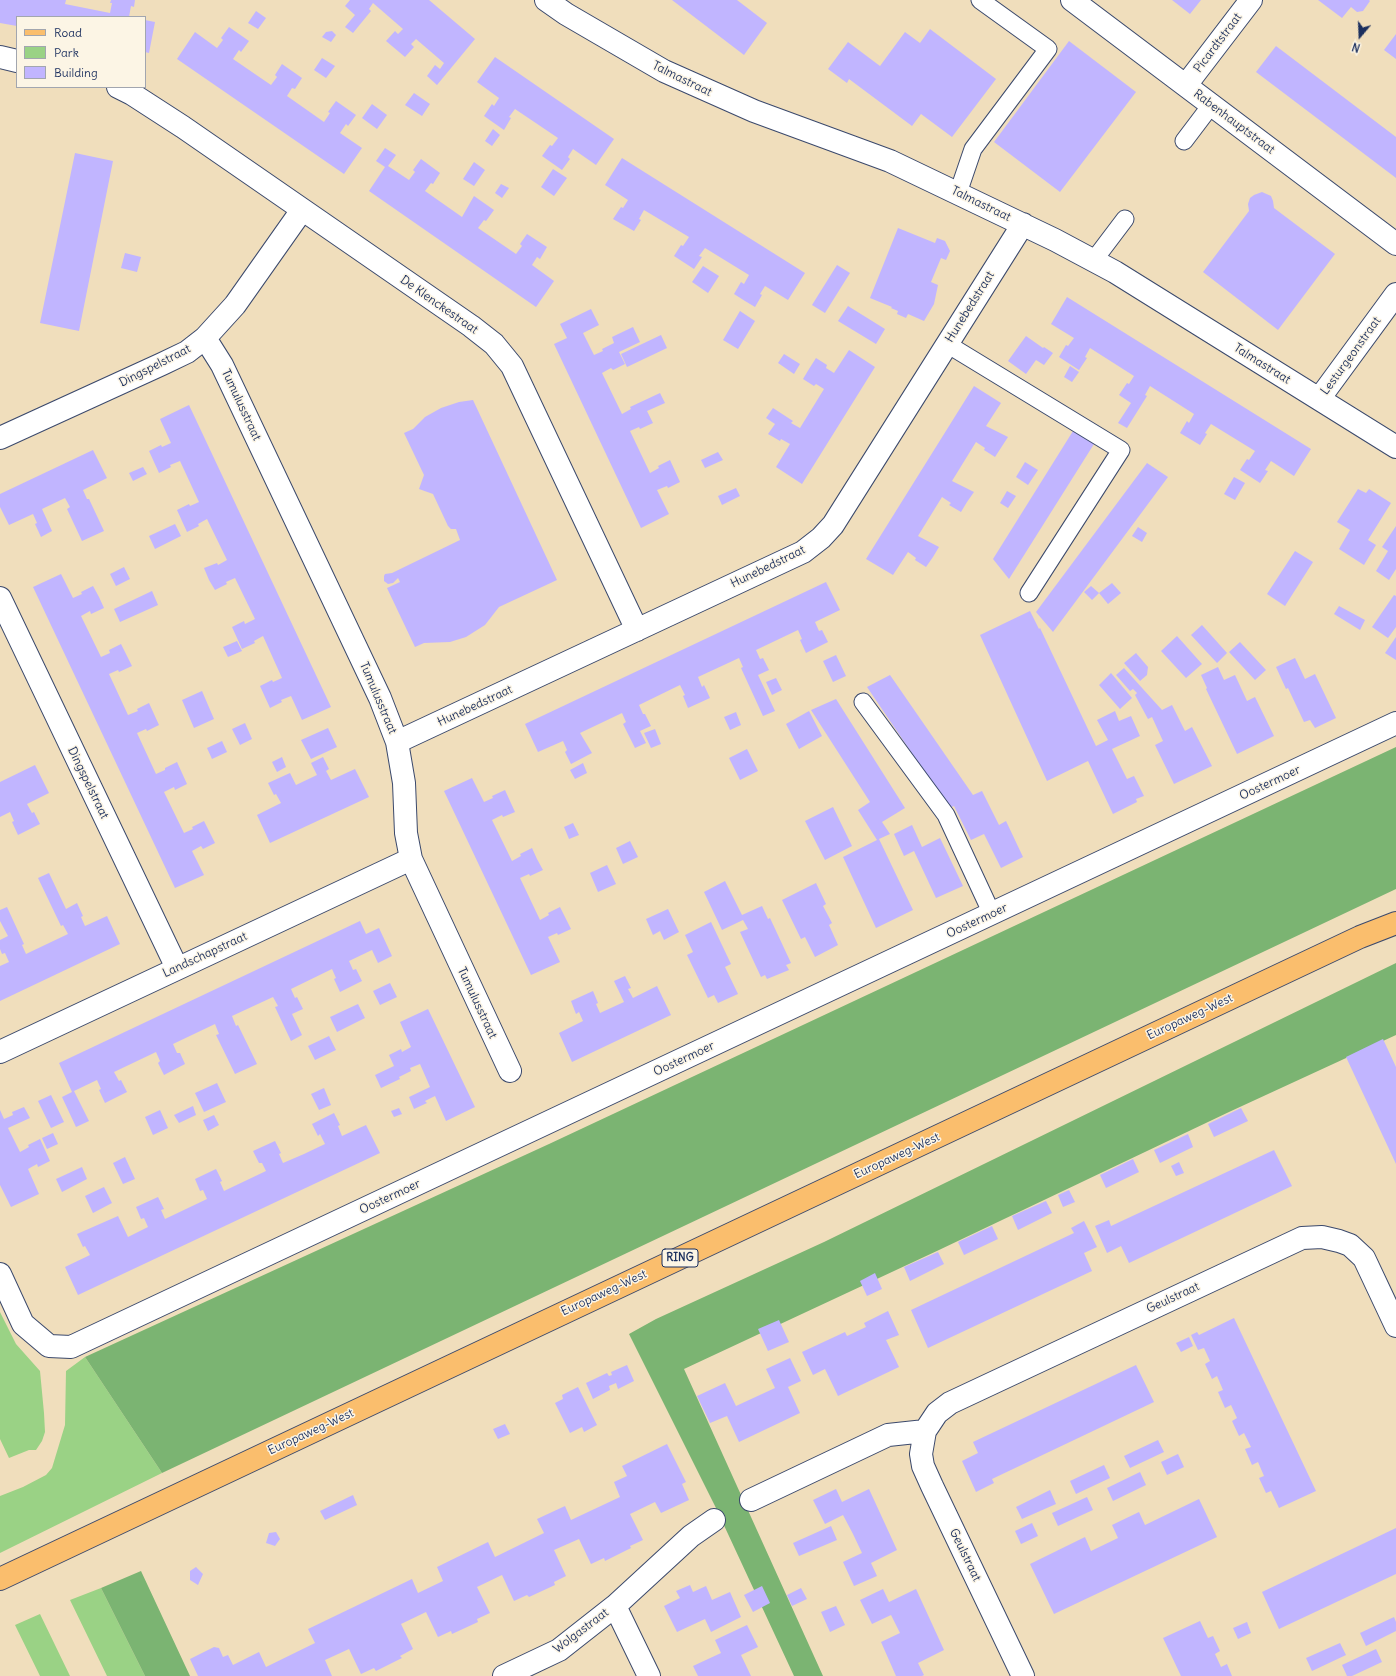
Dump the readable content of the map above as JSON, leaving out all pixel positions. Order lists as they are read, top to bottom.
{
  "streets": {
    "main road": ["Europaweg-West", "RING"],
    "street": [
      "Picardtstraat",
      "Talmastraat",
      "Rabenhauptstraat",
      "De Klenckestraat",
      "Hunebedstraat",
      "Lesturgeonstraat",
      "Dingspelstraat",
      "Tumulusstraat",
      "Oostermoer",
      "Landschapstraat",
      "Geulstraat",
      "Wolgastraat"
    ]
  },
  "crossings": [
    ["Picardtstraat", "Rabenhauptstraat"],
    ["Talmastraat", "Hunebedstraat"],
    ["Talmastraat", "Lesturgeonstraat"],
    ["De Klenckestraat", "Hunebedstraat"],
    ["De Klenckestraat", "Dingspelstraat"],
    ["Hunebedstraat", "Tumulusstraat"],
    ["Dingspelstraat", "Tumulusstraat"],
    ["Dingspelstraat", "Landschapstraat"],
    ["Tumulusstraat", "Landschapstraat"]
  ],
  "legend": ["Road", "Park", "Building"],
  "north": "bottom"
}
